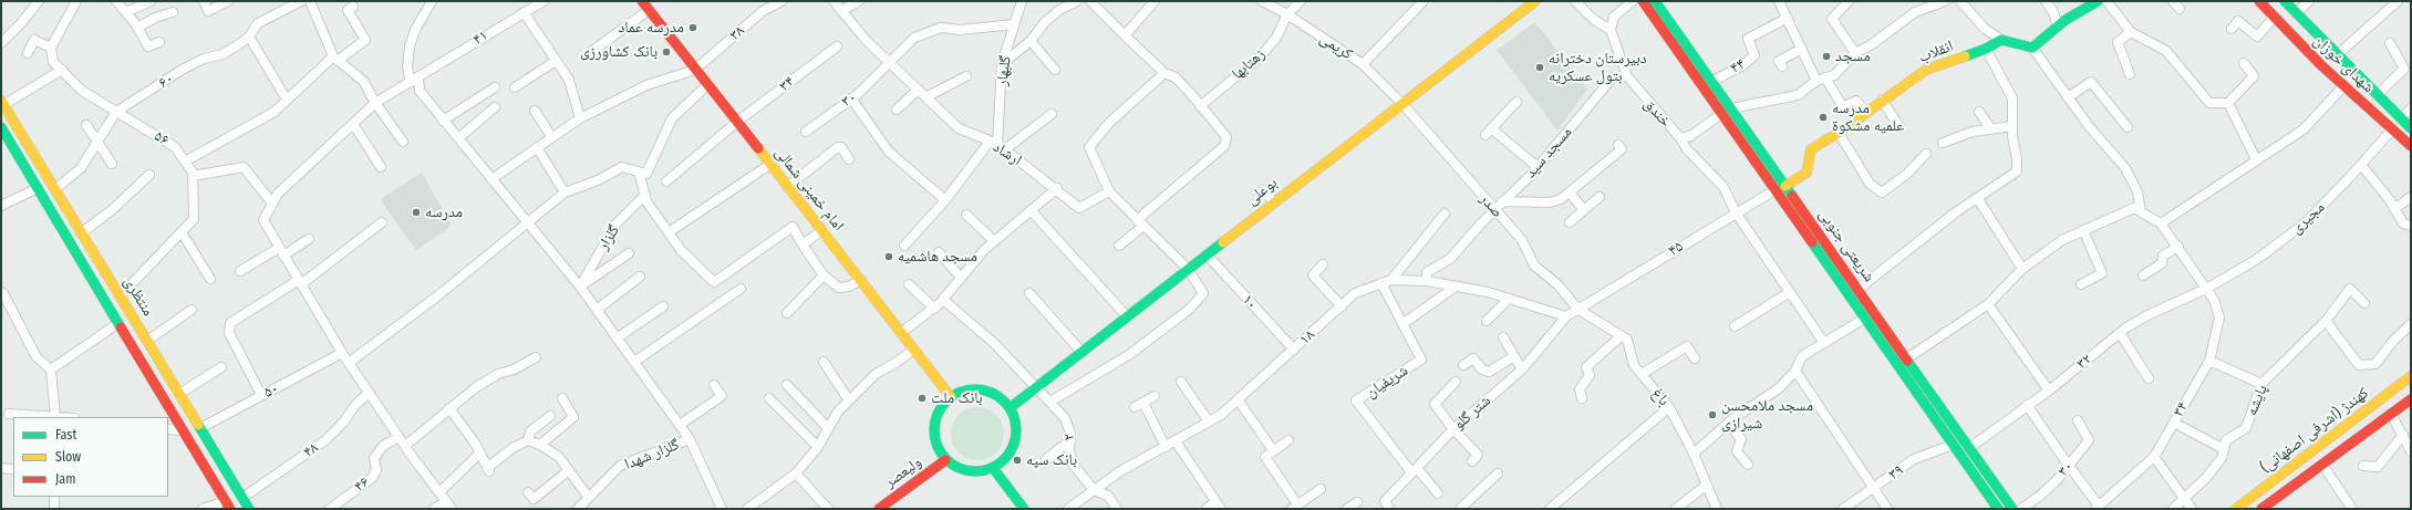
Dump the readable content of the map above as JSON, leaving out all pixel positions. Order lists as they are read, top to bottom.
{
  "streets": {
    "main road": [
      "انقلاب",
      "شهدای خوزان",
      "امام خمینی شمالی",
      "بوعلی",
      "شریعتی جنوبی",
      "منتظری",
      "کهندژ (اشرفی اصفهانی)",
      "ولیعصر"
    ],
    "street": [
      "۳۸",
      "۴۱",
      "کریمی",
      "زهتابها",
      "۴۴",
      "گلبهار",
      "۶۰",
      "۳۴",
      "۳۰",
      "خندق",
      "۵۶",
      "مسجد سید",
      "ارشاد",
      "صدر",
      "مجیری",
      "گلزار",
      "۴۵",
      "۱۰",
      "۱۸",
      "۳۲",
      "شریفیان",
      "۵۰",
      "باغ",
      "پایشه",
      "شتر گلو",
      "۲",
      "۴۸",
      "گلزار شهدا",
      "۳۹",
      "۴۶"
    ]
  },
  "crossings": [
    ["۳۸", "امام خمینی شمالی"],
    ["کریمی", "زهتابها"],
    ["کریمی", "بوعلی"],
    ["کریمی", "صدر"],
    ["انقلاب", "شریعتی جنوبی"],
    ["شهدای خوزان", "مجیری"],
    ["۴۴", "شریعتی جنوبی"],
    ["گلبهار", "۳۰"],
    ["گلبهار", "ارشاد"],
    ["۶۰", "۵۶"],
    ["۶۰", "منتظری"],
    ["۳۴", "امام خمینی شمالی"],
    ["۳۴", "مجیری"],
    ["۳۴", "۳۲"],
    ["۳۰", "ارشاد"],
    ["خندق", "مسجد سید"],
    ["خندق", "شریعتی جنوبی"],
    ["۵۶", "منتظری"],
    ["مسجد سید", "صدر"],
    ["مسجد سید", "۱۸"],
    ["امام خمینی شمالی", "بوعلی"],
    ["امام خمینی شمالی", "ولیعصر"],
    ["بوعلی", "صدر"],
    ["بوعلی", "۱۰"],
    ["بوعلی", "۲"],
    ["بوعلی", "ولیعصر"],
    ["صدر", "۴۵"],
    ["صدر", "باغ"],
    ["مجیری", "۳۲"],
    ["شریعتی جنوبی", "۴۵"],
    ["شریعتی جنوبی", "۳۲"],
    ["شریعتی جنوبی", "۳۹"],
    ["۴۵", "باغ"],
    ["منتظری", "۵۰"],
    ["منتظری", "۴۸"],
    ["۱۰", "۱۸"],
    ["۱۸", "شریفیان"],
    ["۱۸", "شتر گلو"],
    ["۱۸", "۲"],
    ["شریفیان", "شتر گلو"]
  ],
  "places": [
    "مدرسه عماد",
    "بانک کشاورزی",
    "مسجد",
    "دبیرستان دخترانه بتول عسکریه",
    "مدرسه علمیه مشکوة",
    "مدرسه",
    "مسجد هاشمیه",
    "بانک ملت",
    "مسجد ملامحسن شیرازی",
    "بانک سپه"
  ],
  "legend": ["Fast", "Slow", "Jam"]
}
